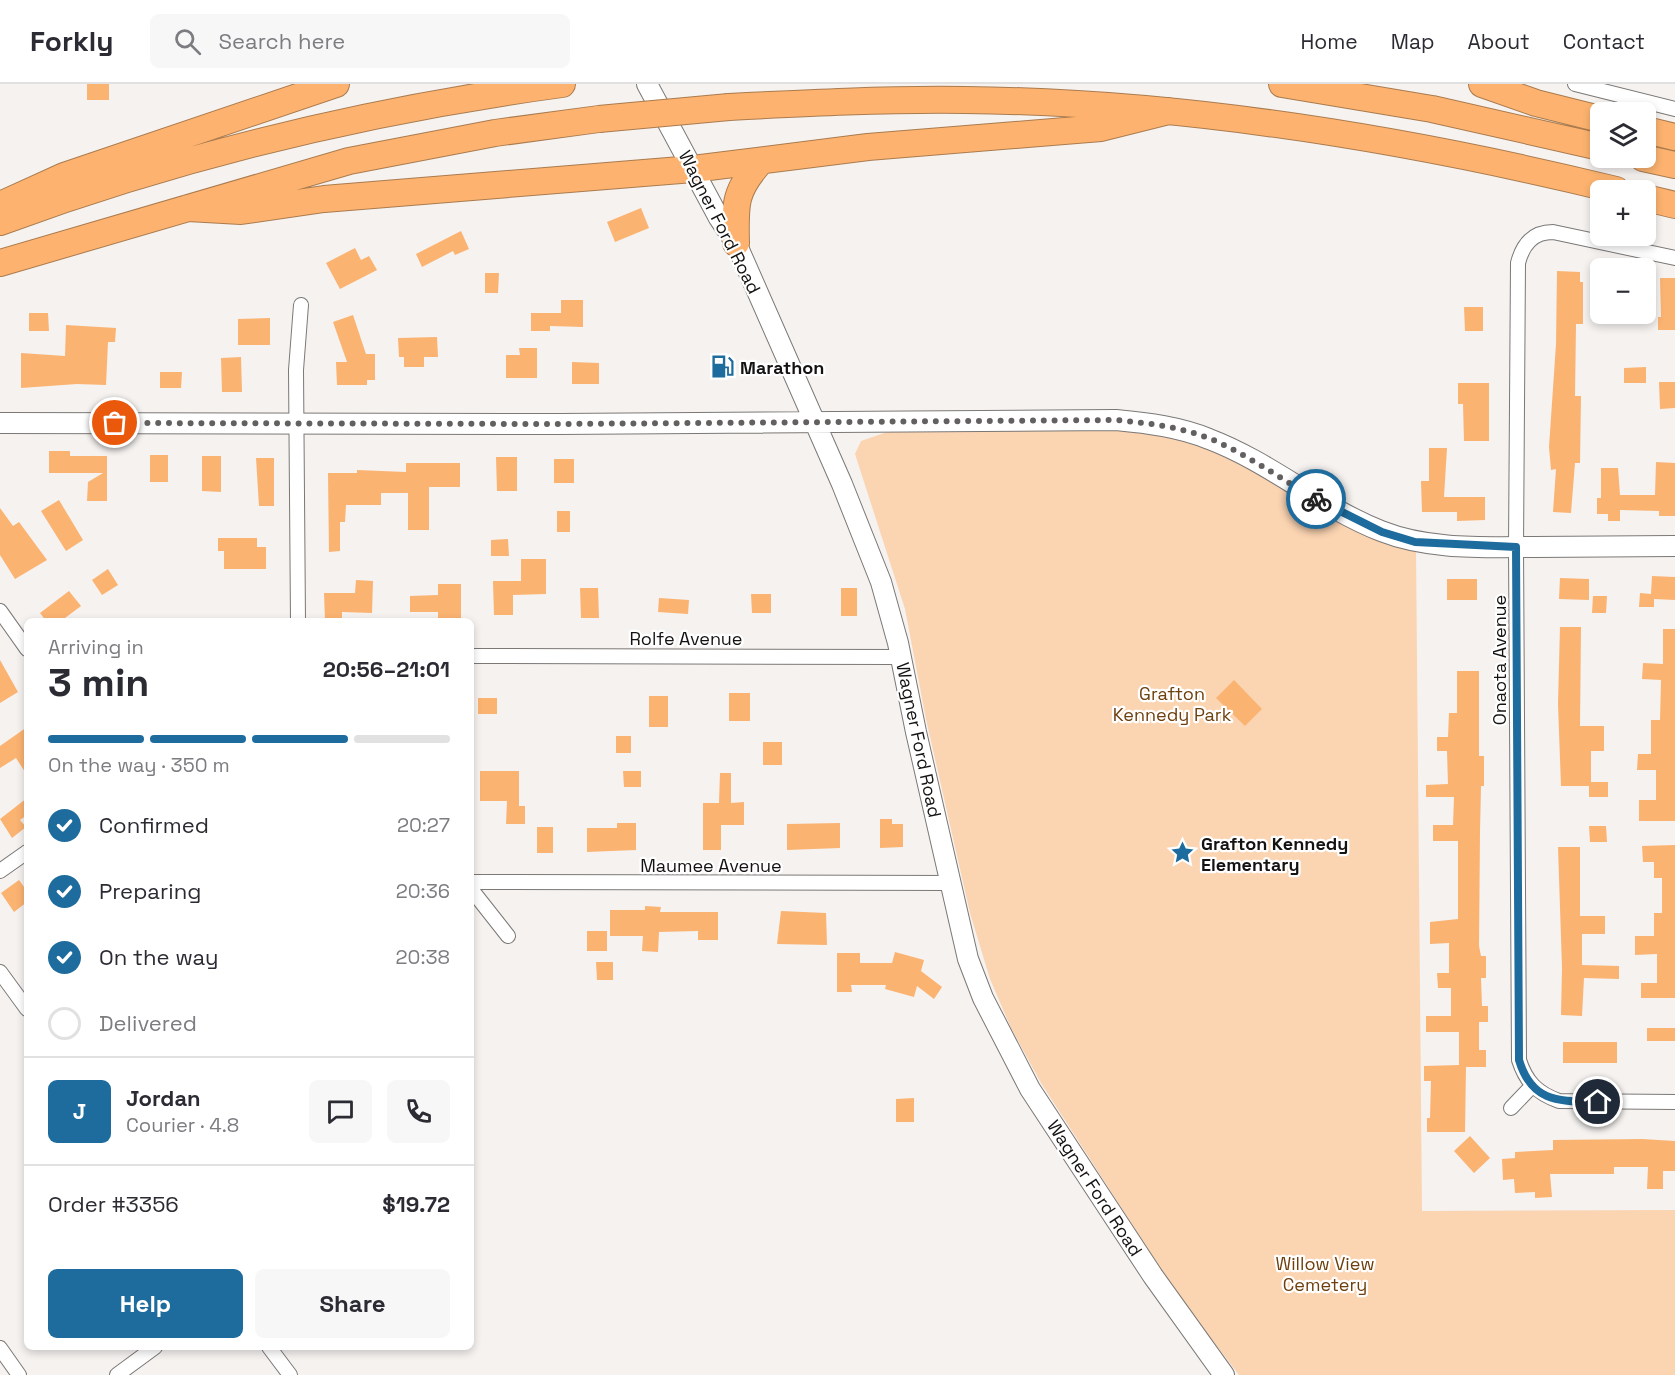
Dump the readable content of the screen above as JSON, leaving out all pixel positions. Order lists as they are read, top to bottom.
{
  "streets": {
    "street": [
      "Wagner Ford Road",
      "Rolfe Avenue",
      "Onaota Avenue",
      "Maumee Avenue"
    ]
  },
  "crossings": [
    ["Wagner Ford Road", "Rolfe Avenue"],
    ["Wagner Ford Road", "Maumee Avenue"]
  ],
  "parks": ["Grafton Kennedy Park", "Willow View Cemetery"],
  "places": {
    "fuel station": ["Marathon"],
    "place": ["Grafton Kennedy Elementary"]
  },
  "page": {
    "header": "Forkly",
    "search": "Search here",
    "nav": [
      "Home",
      "Map",
      "About",
      "Contact"
    ],
    "map_buttons": ["+", "−"],
    "heading": ["3 min", "Arriving in", "20:56–21:01"],
    "panel": [
      "Jordan",
      "Courier · 4.8",
      "Order #3356",
      "$19.72"
    ],
    "bar": "On the way · 350 m",
    "list": [
      ["Confirmed", "20:27"],
      ["Preparing", "20:36"],
      ["On the way", "20:38"],
      "Delivered"
    ],
    "round": "J",
    "buttons": ["Help", "Share"]
  }
}
